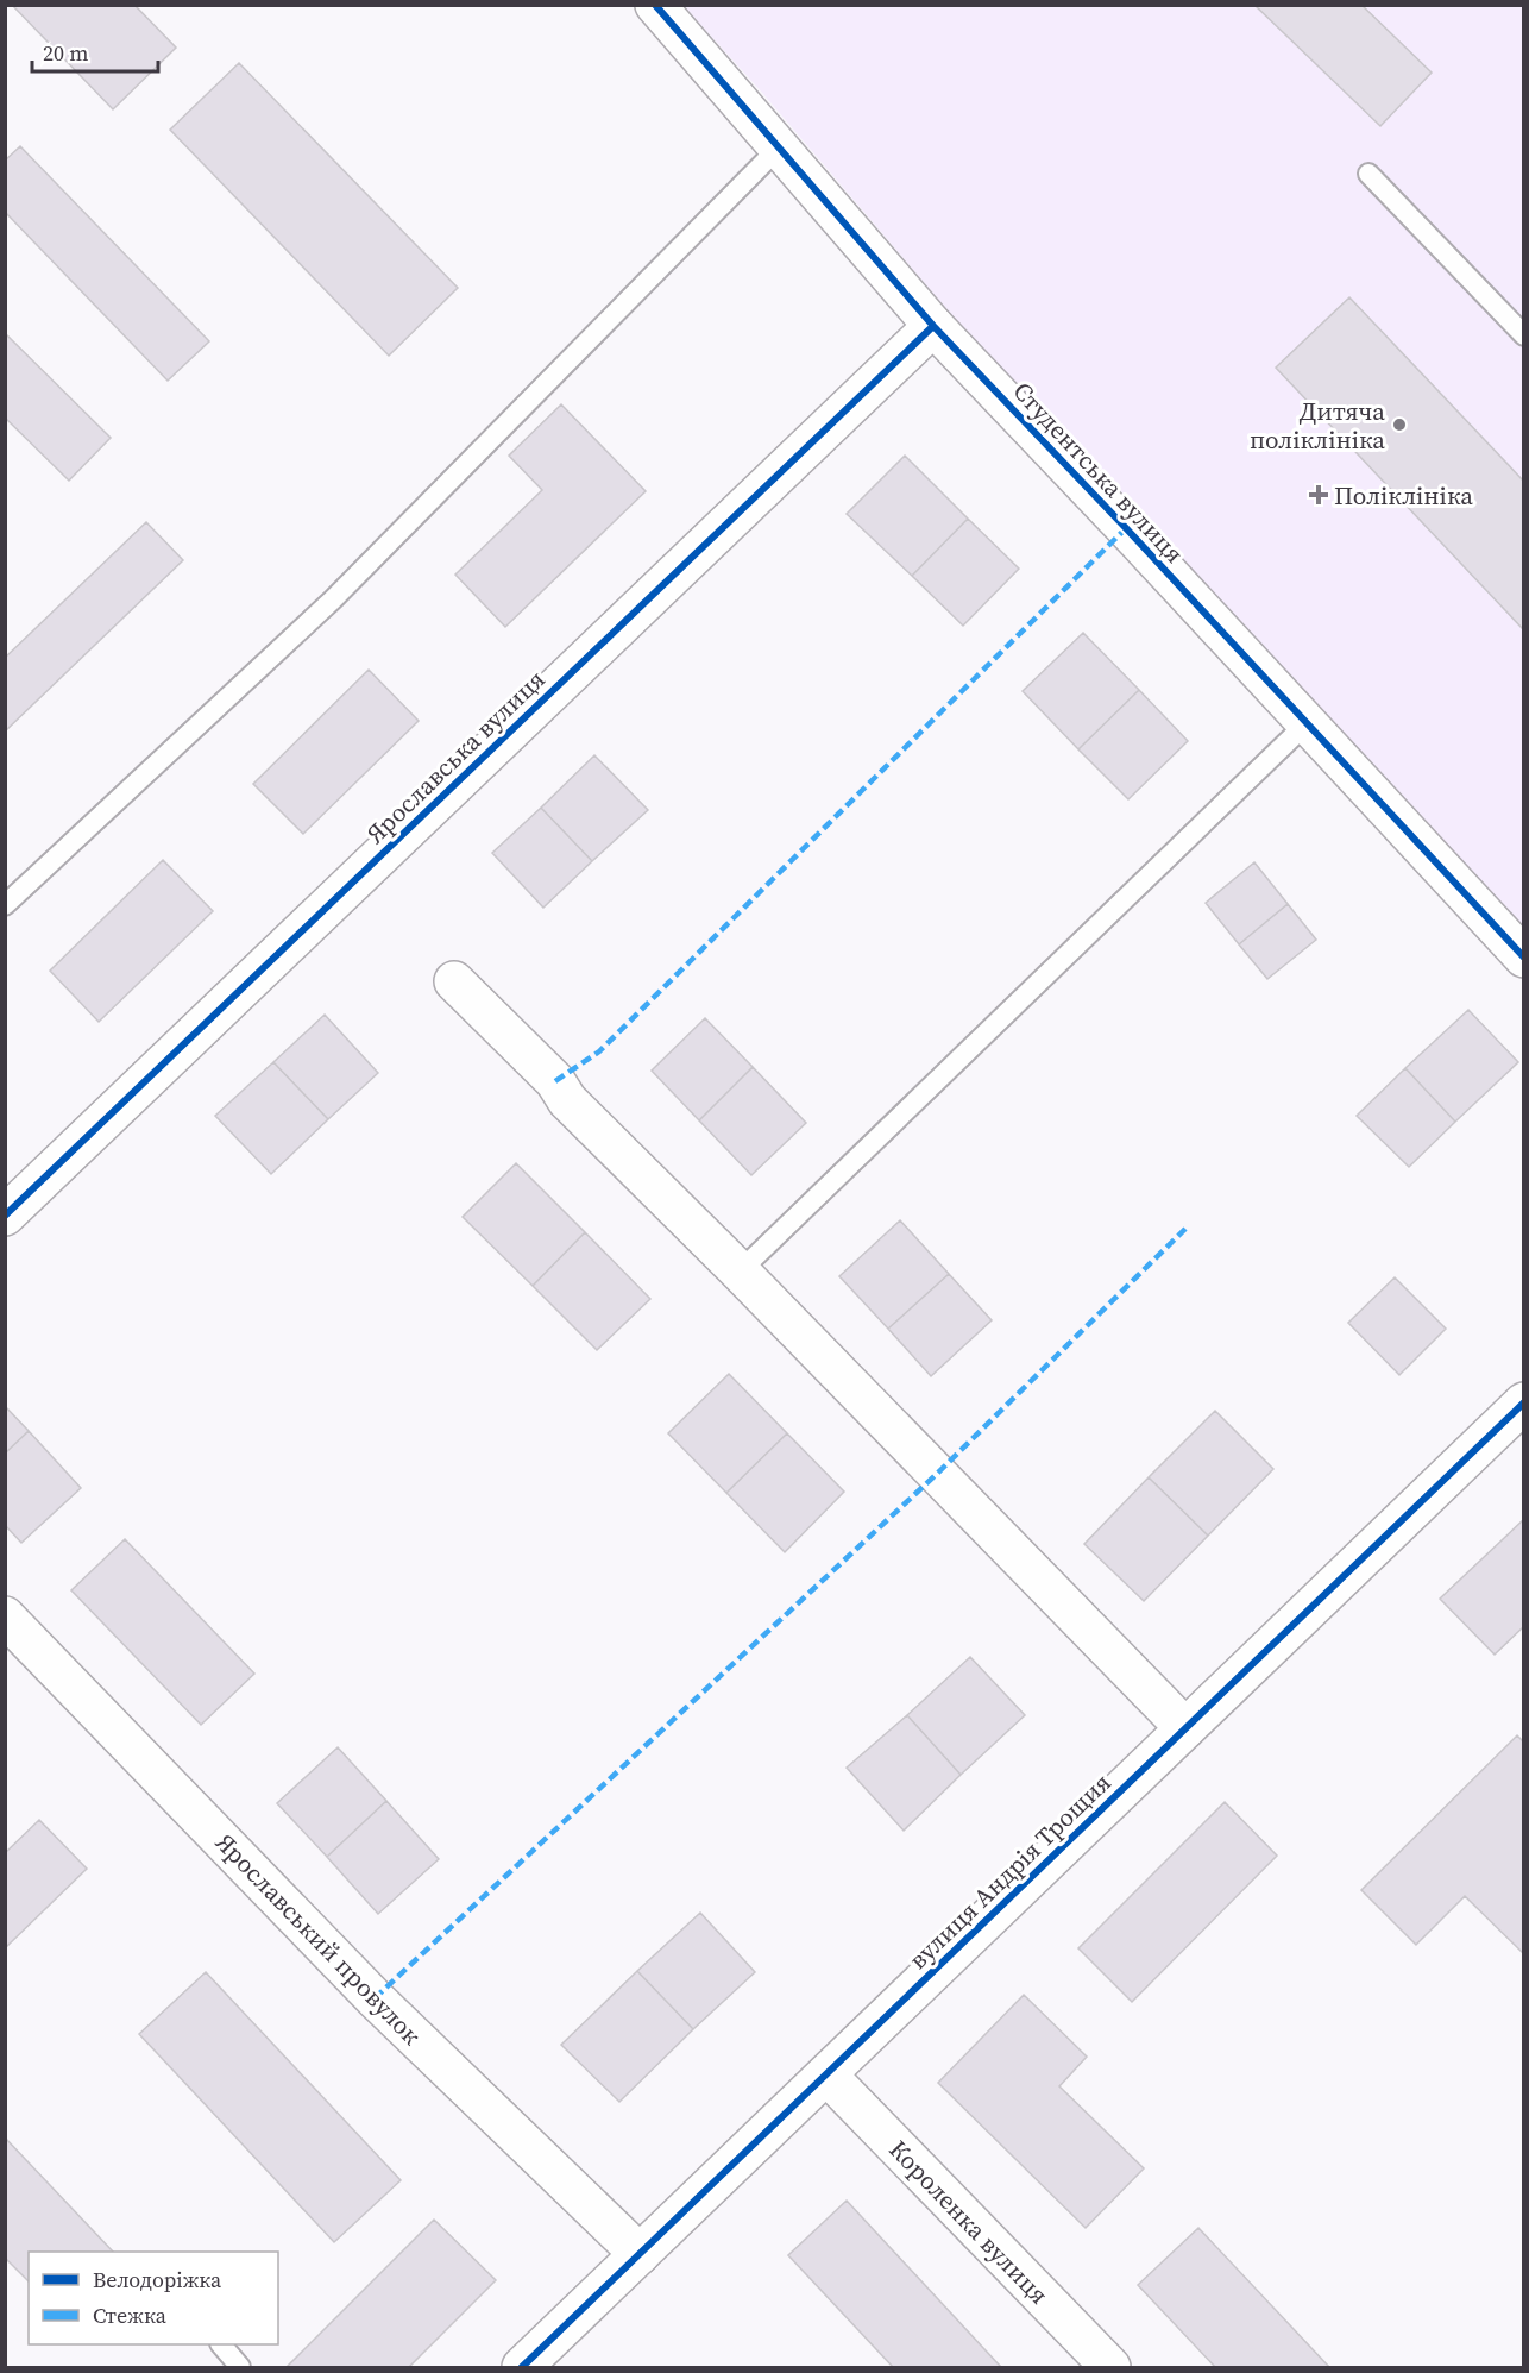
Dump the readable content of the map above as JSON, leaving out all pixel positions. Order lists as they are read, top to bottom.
{
  "streets": {
    "street": [
      "Студентська вулиця",
      "Ярославська вулиця",
      "вулиця Андрія Трощия",
      "Ярославський провулок",
      "Короленка вулиця"
    ]
  },
  "crossings": [
    ["Студентська вулиця", "Ярославська вулиця"],
    ["вулиця Андрія Трощия", "Ярославський провулок"],
    ["вулиця Андрія Трощия", "Короленка вулиця"]
  ],
  "places": {
    "other": ["Дитяча поліклініка"],
    "health": ["Поліклініка"]
  },
  "legend": ["Велодоріжка", "Стежка"],
  "scale_bar": "20 m"
}
